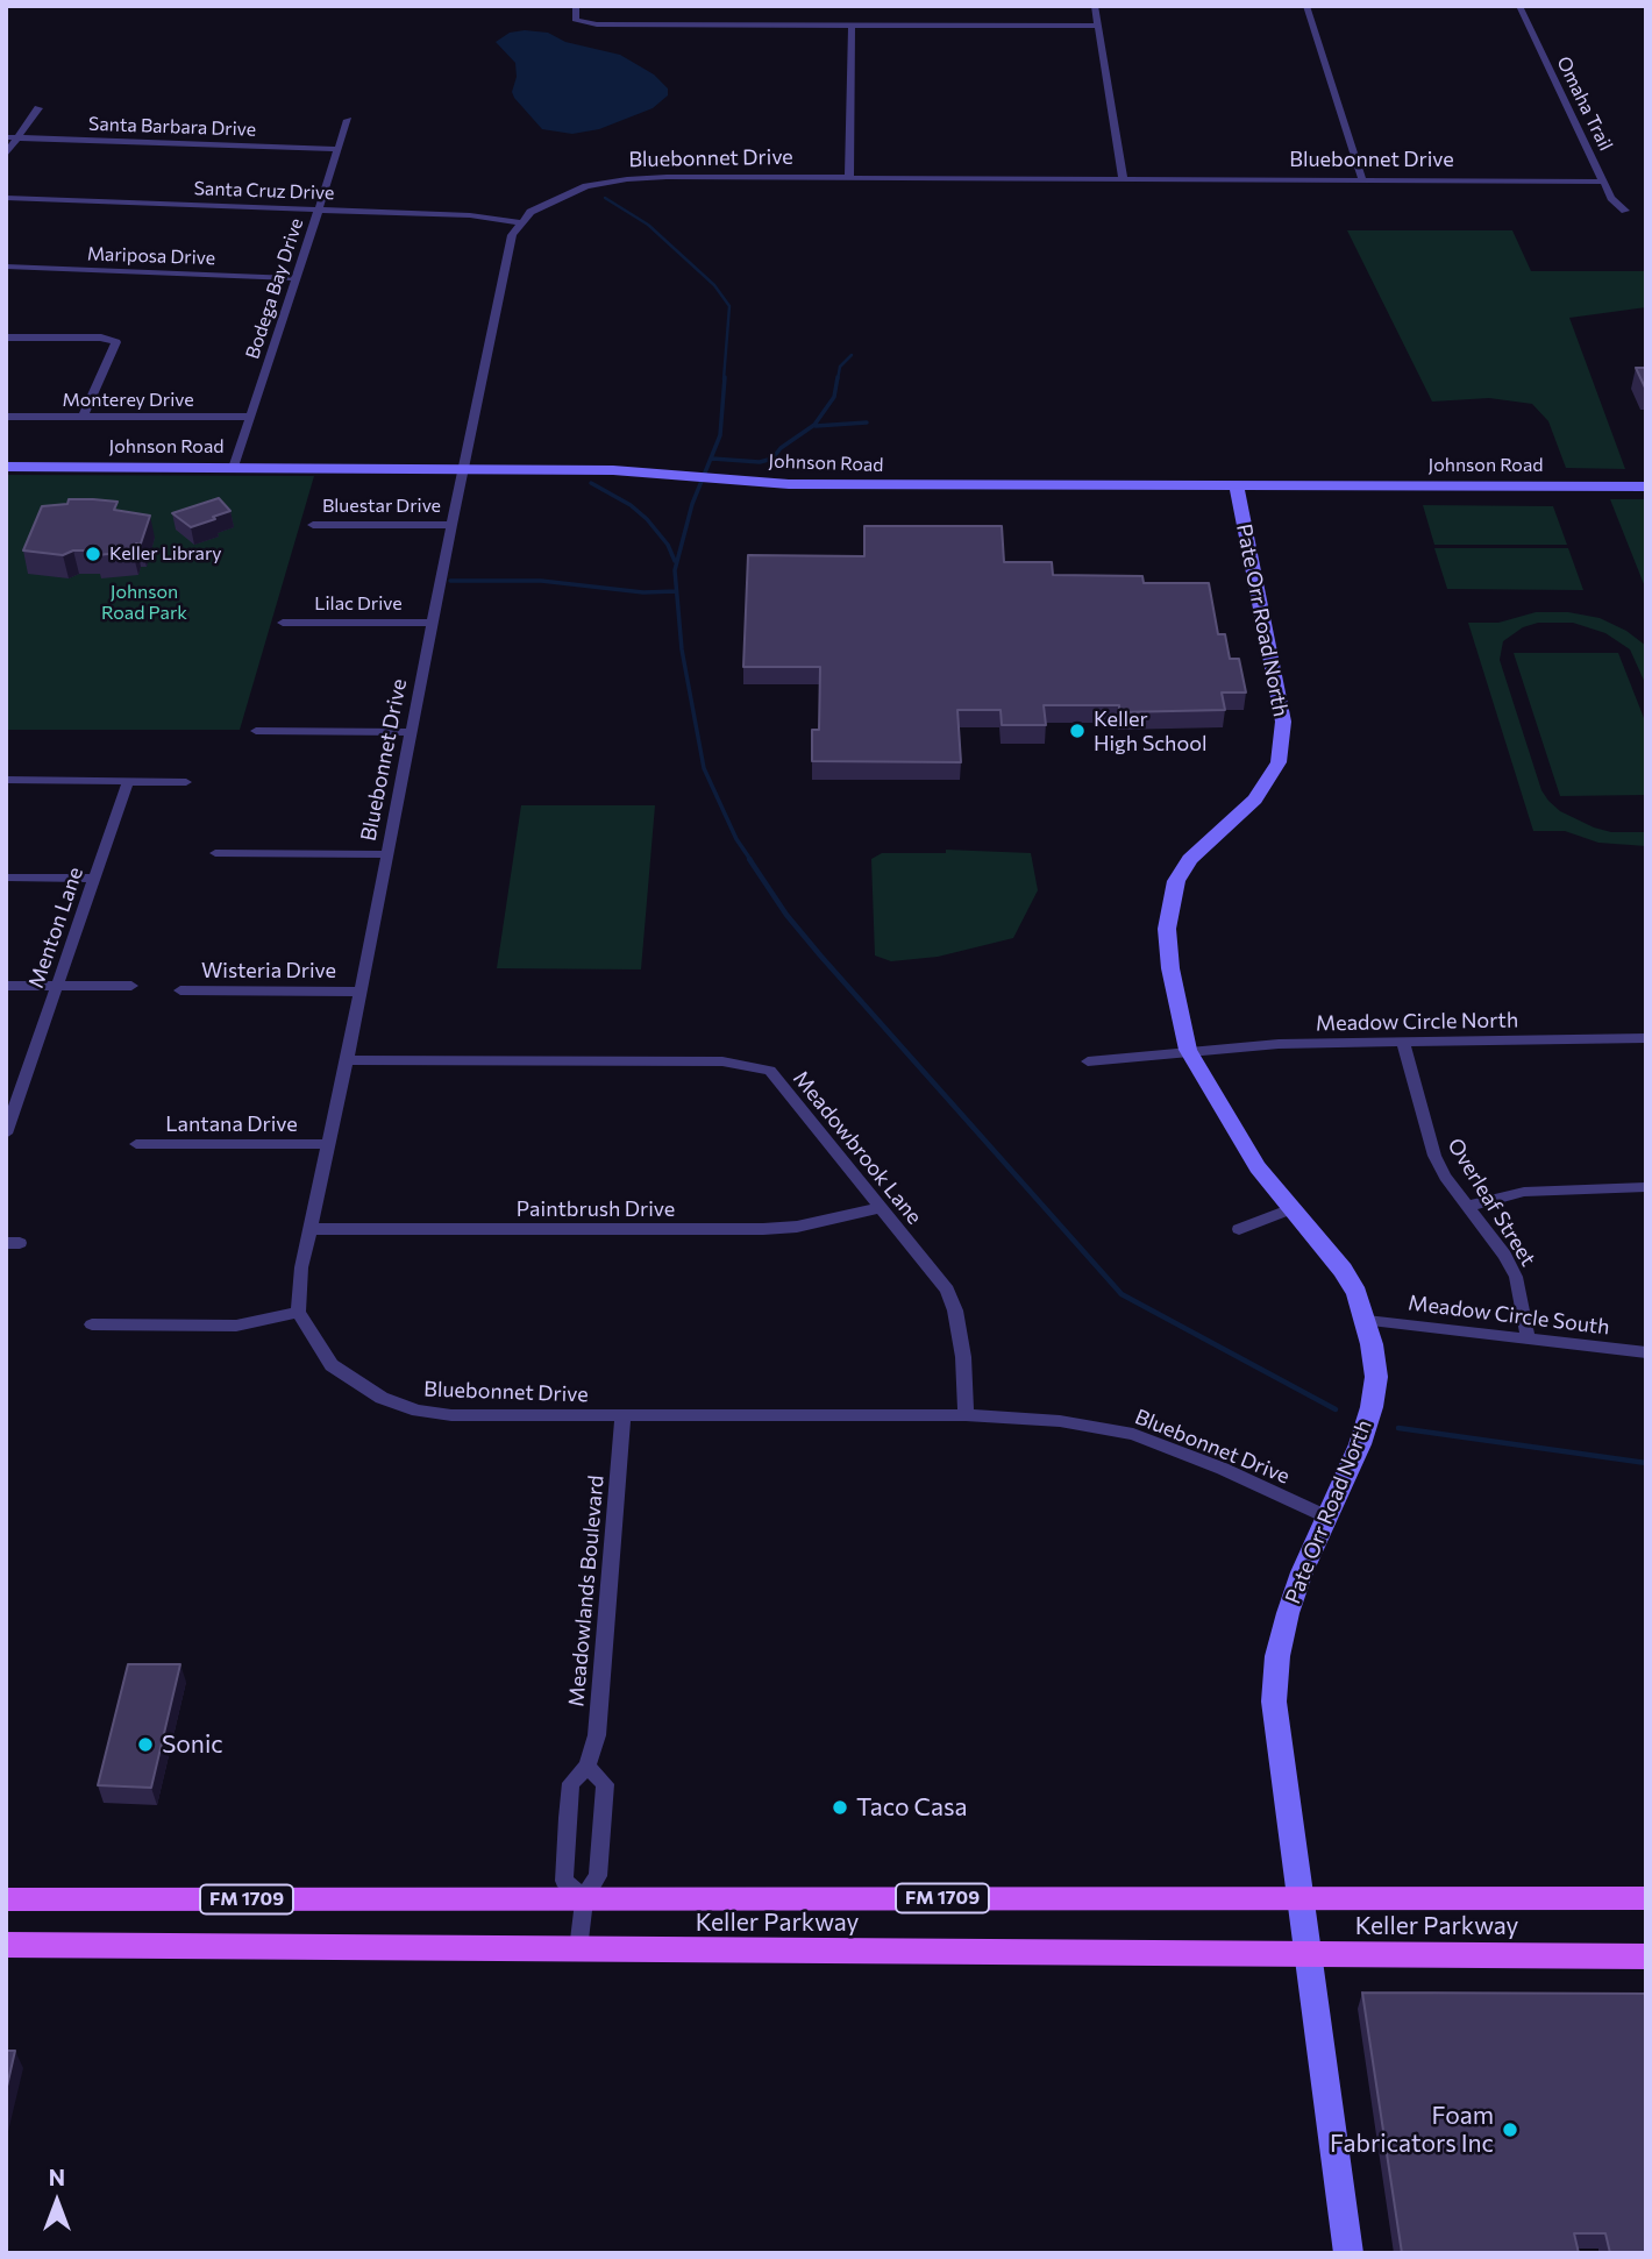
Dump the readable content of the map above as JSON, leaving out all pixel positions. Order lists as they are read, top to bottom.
{
  "streets": {
    "main road": ["FM 1709", "Keller Parkway"],
    "street": [
      "Omaha Trail",
      "Santa Barbara Drive",
      "Bluebonnet Drive",
      "Santa Cruz Drive",
      "Mariposa Drive",
      "Bodega Bay Drive",
      "Monterey Drive",
      "Johnson Road",
      "Bluestar Drive",
      "Lilac Drive",
      "Pate Orr Road North",
      "Menton Lane",
      "Wisteria Drive",
      "Meadow Circle North",
      "Lantana Drive",
      "Meadowbrook Lane",
      "Overleaf Street",
      "Paintbrush Drive",
      "Meadow Circle South",
      "Meadowlands Boulevard"
    ]
  },
  "crossings": [
    ["Omaha Trail", "Bluebonnet Drive"],
    ["Santa Barbara Drive", "Bodega Bay Drive"],
    ["Bluebonnet Drive", "Santa Cruz Drive"],
    ["Bluebonnet Drive", "Johnson Road"],
    ["Bluebonnet Drive", "Bluestar Drive"],
    ["Bluebonnet Drive", "Lilac Drive"],
    ["Bluebonnet Drive", "Pate Orr Road North"],
    ["Bluebonnet Drive", "Wisteria Drive"],
    ["Bluebonnet Drive", "Lantana Drive"],
    ["Bluebonnet Drive", "Meadowbrook Lane"],
    ["Bluebonnet Drive", "Paintbrush Drive"],
    ["Bluebonnet Drive", "Meadowlands Boulevard"],
    ["Santa Cruz Drive", "Bodega Bay Drive"],
    ["Mariposa Drive", "Bodega Bay Drive"],
    ["Bodega Bay Drive", "Monterey Drive"],
    ["Bodega Bay Drive", "Johnson Road"],
    ["Johnson Road", "Pate Orr Road North"],
    ["Pate Orr Road North", "Meadow Circle North"],
    ["Pate Orr Road North", "Meadow Circle South"],
    ["Pate Orr Road North", "Keller Parkway"],
    ["Meadow Circle North", "Overleaf Street"],
    ["Meadowbrook Lane", "Paintbrush Drive"],
    ["Overleaf Street", "Meadow Circle South"],
    ["Meadowlands Boulevard", "Keller Parkway"]
  ],
  "parks": ["Johnson Road Park"],
  "places": [
    "Keller Library",
    "Keller High School",
    "Sonic",
    "Taco Casa",
    "Foam Fabricators Inc"
  ],
  "north": "top"
}
